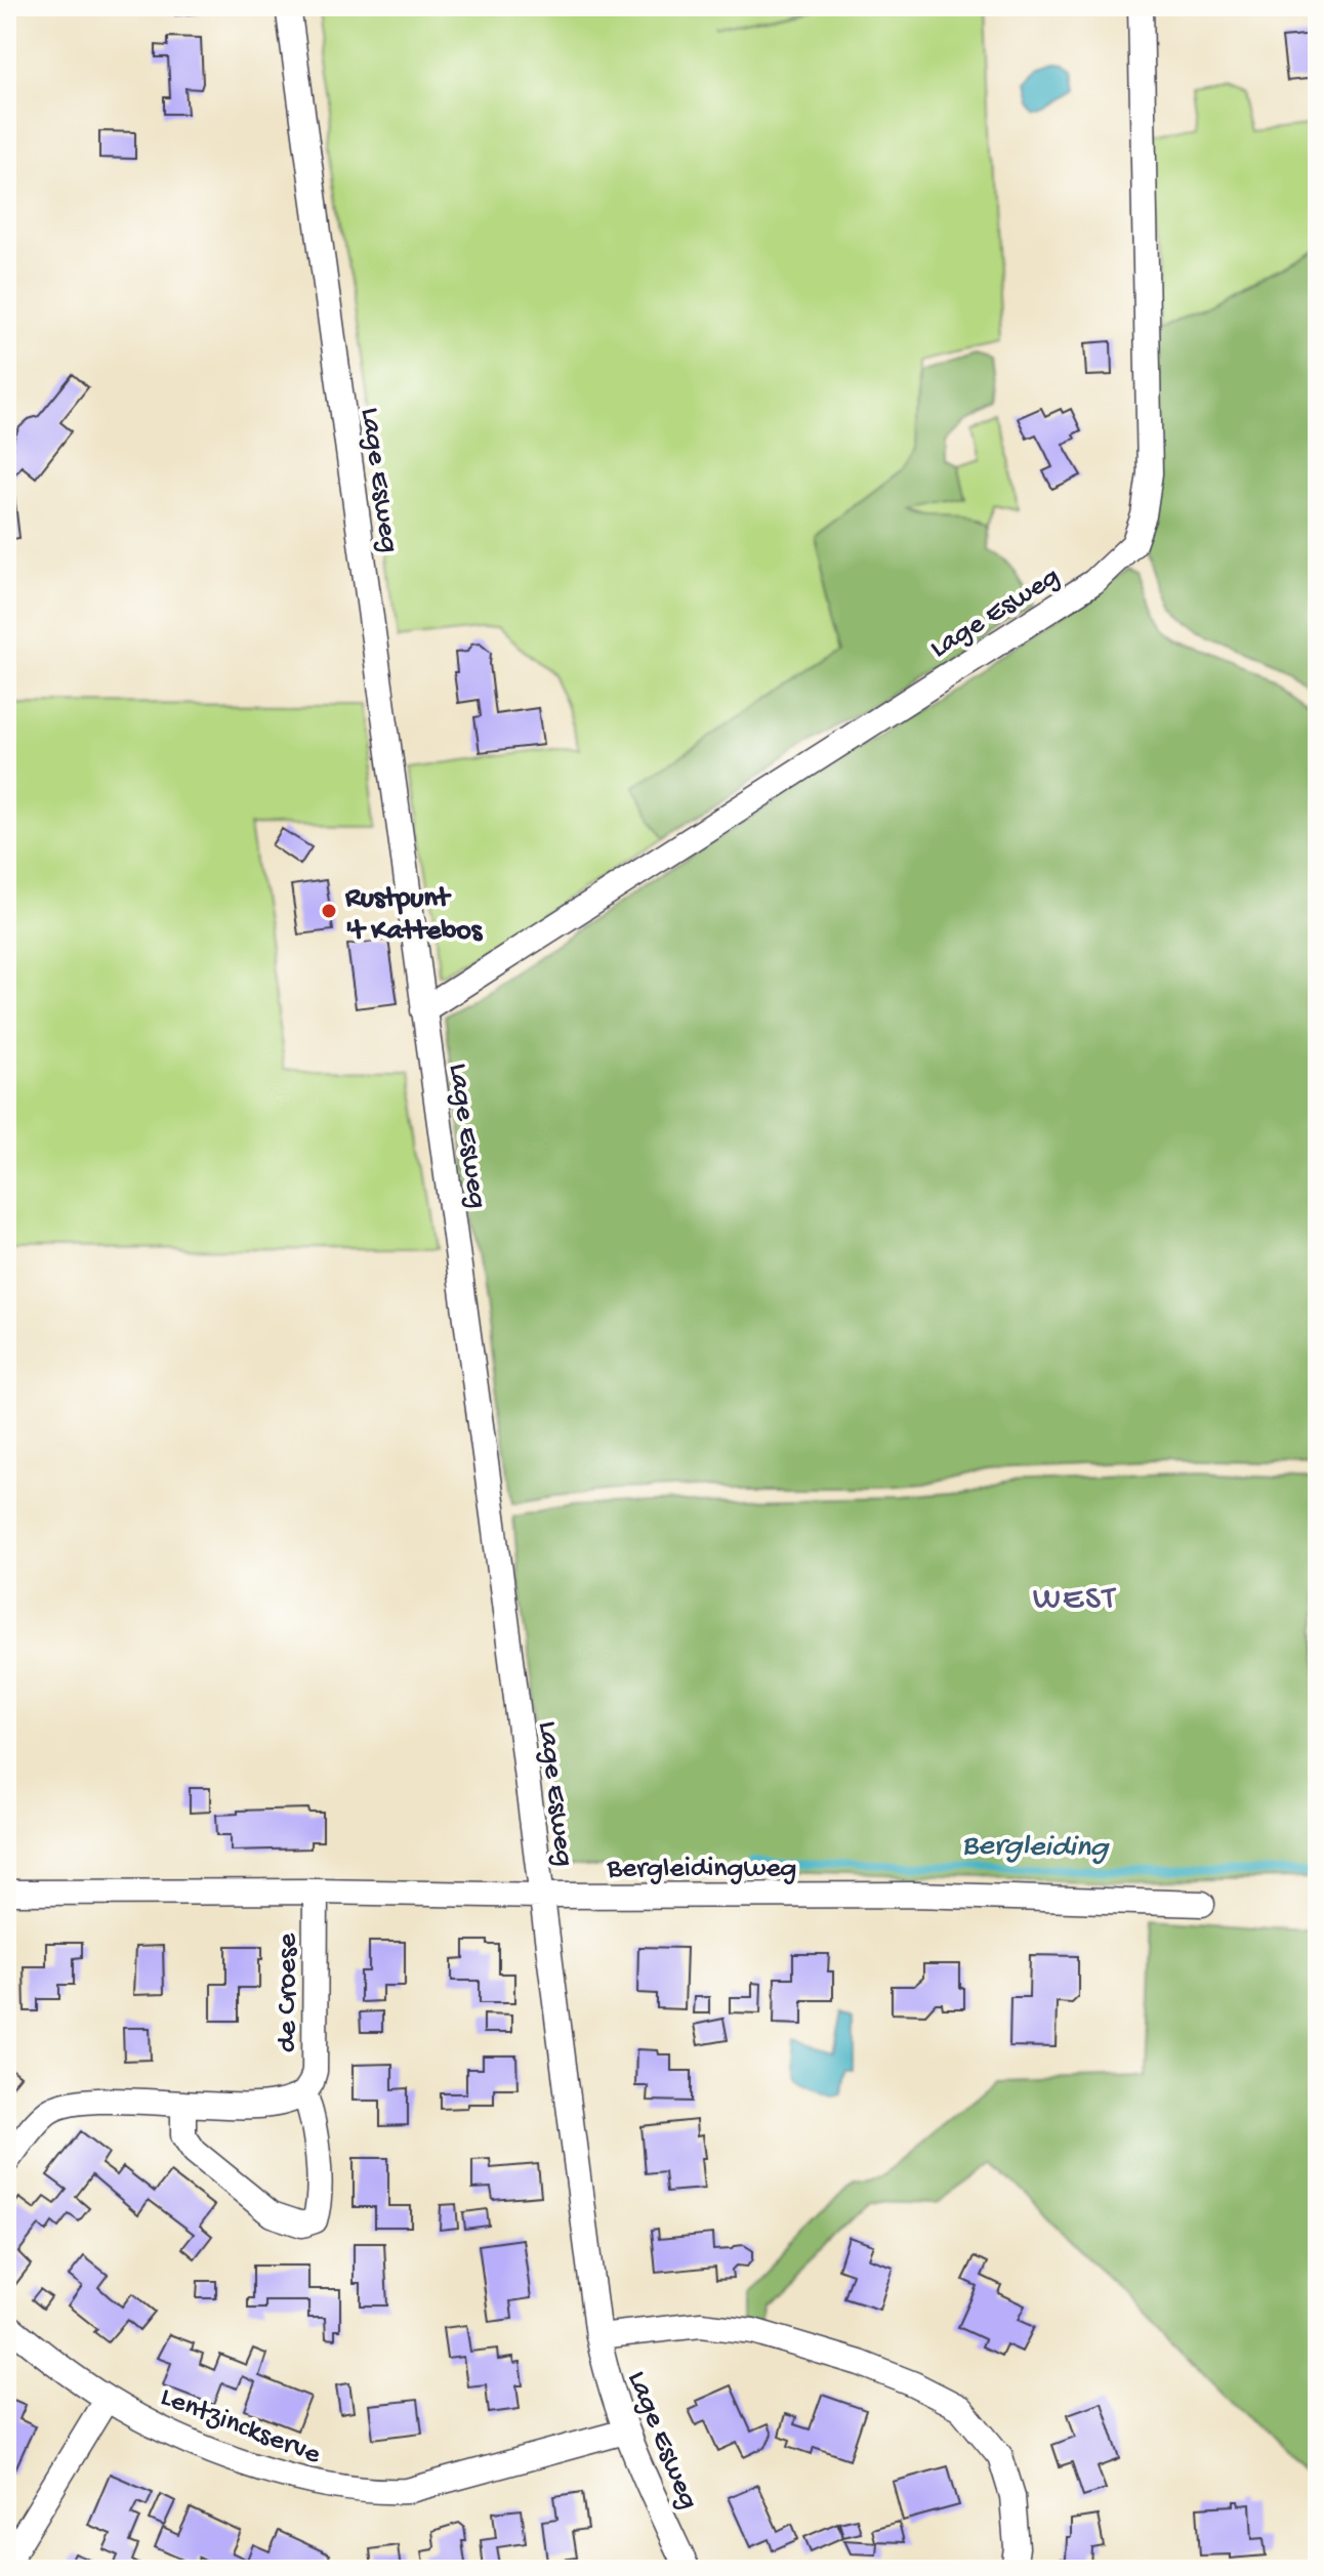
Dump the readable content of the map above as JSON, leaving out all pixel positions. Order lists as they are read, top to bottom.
{
  "streets": {
    "street": [
      "Lage Esweg",
      "Bergleidingweg",
      "de Croese",
      "Lentzinckserve"
    ]
  },
  "crossings": [
    ["Lage Esweg", "Bergleidingweg"],
    ["Lage Esweg", "Lentzinckserve"],
    ["Bergleidingweg", "de Croese"]
  ],
  "districts": ["WEST"],
  "water": ["Bergleiding"],
  "places": ["Rustpunt 't Kattebos"]
}
